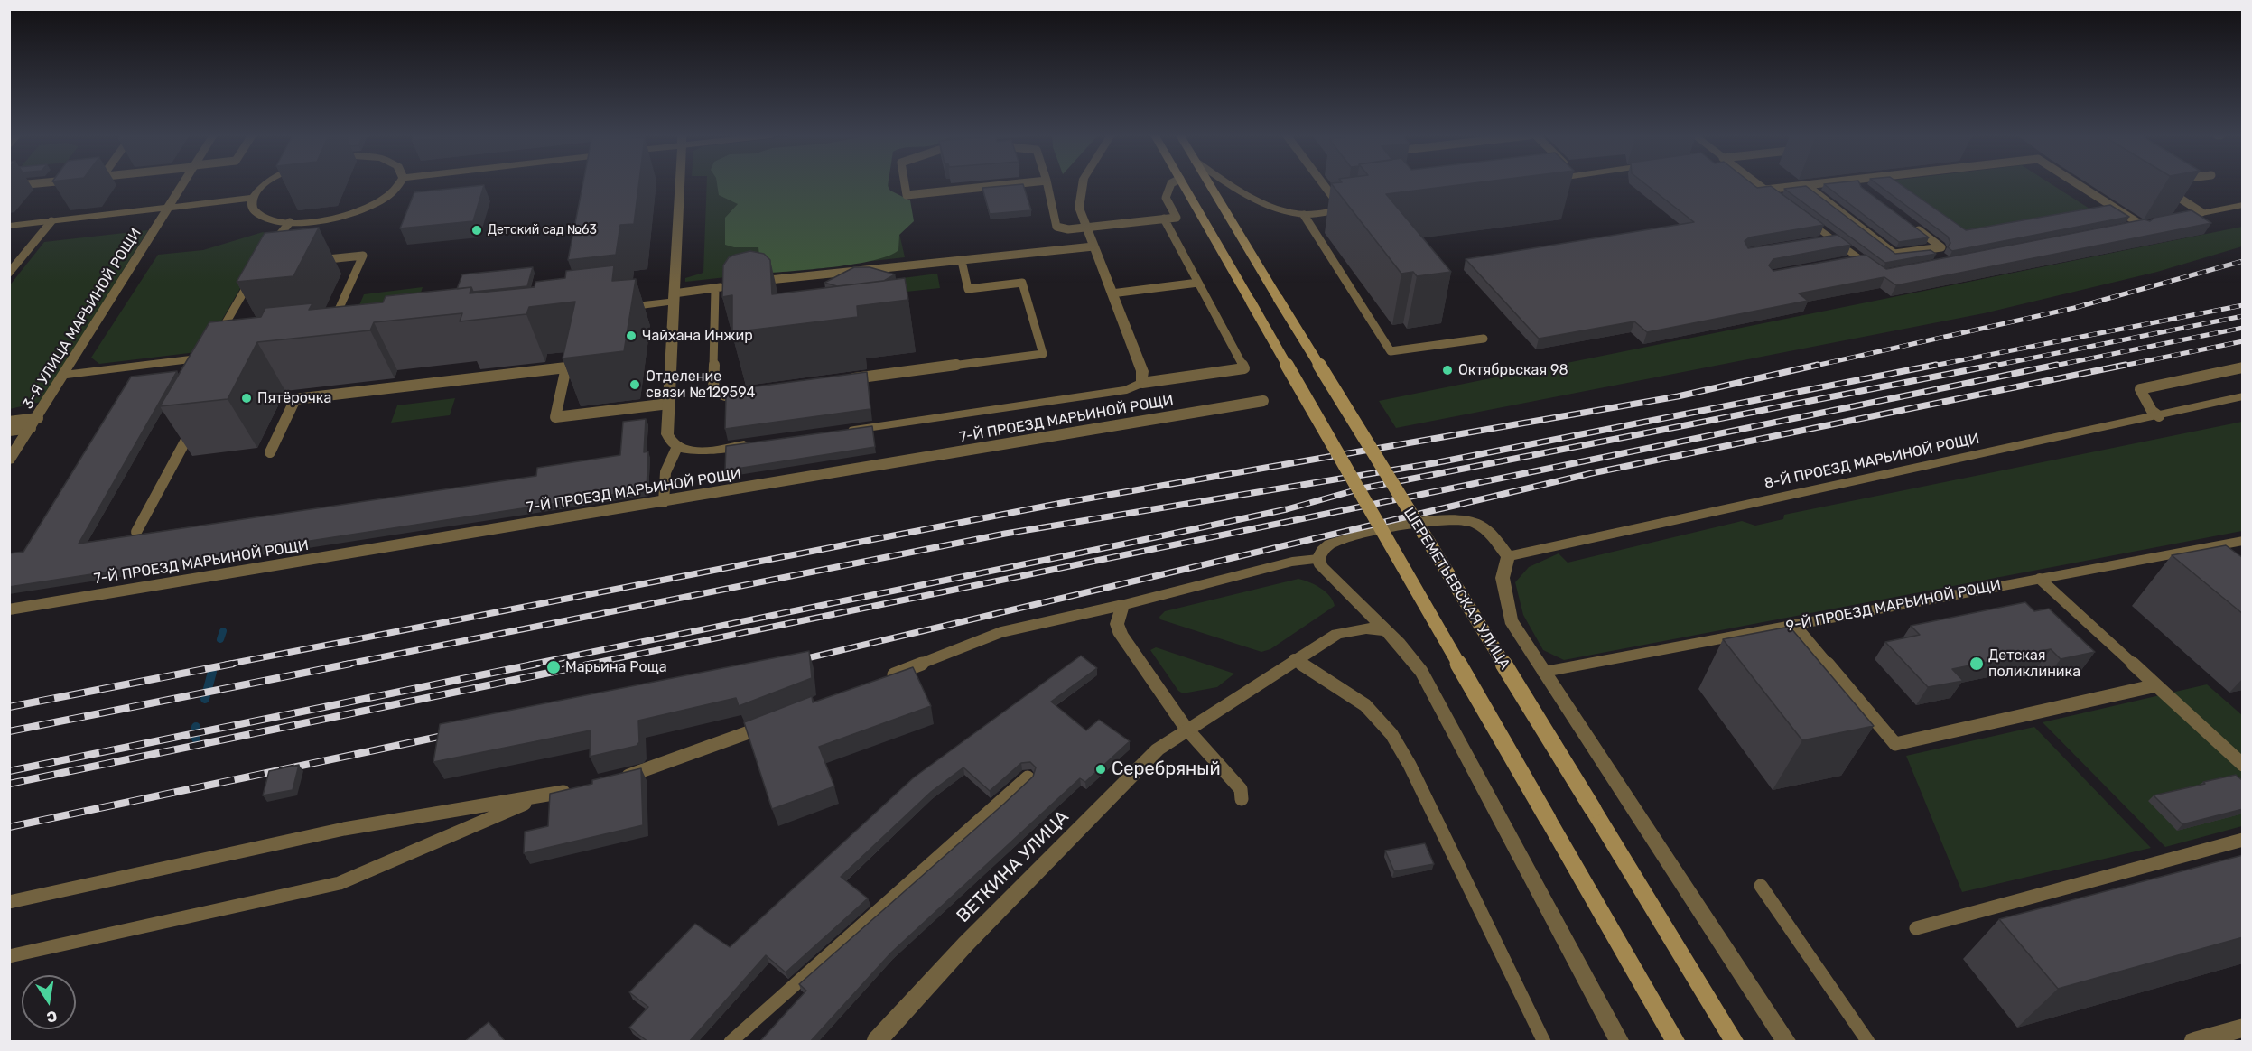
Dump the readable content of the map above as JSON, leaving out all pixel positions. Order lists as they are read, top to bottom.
{
  "streets": {
    "main road": ["ШЕРЕМЕТЬЕВСКАЯ УЛИЦА"],
    "street": [
      "3-Я УЛИЦА МАРЬИНОЙ РОЩИ",
      "8-Й ПРОЕЗД МАРЬИНОЙ РОЩИ",
      "9-Й ПРОЕЗД МАРЬИНОЙ РОЩИ",
      "ВЕТКИНА УЛИЦА"
    ],
    "lane": ["7-Й ПРОЕЗД МАРЬИНОЙ РОЩИ"]
  },
  "places": [
    "Детский сад №63",
    "Чайхана Инжир",
    "Октябрьская 98",
    "Отделение связи №129594",
    "Пятёрочка",
    "Детская поликлиника",
    "Марьина Роща",
    "Серебряный"
  ],
  "north": "bottom"
}
